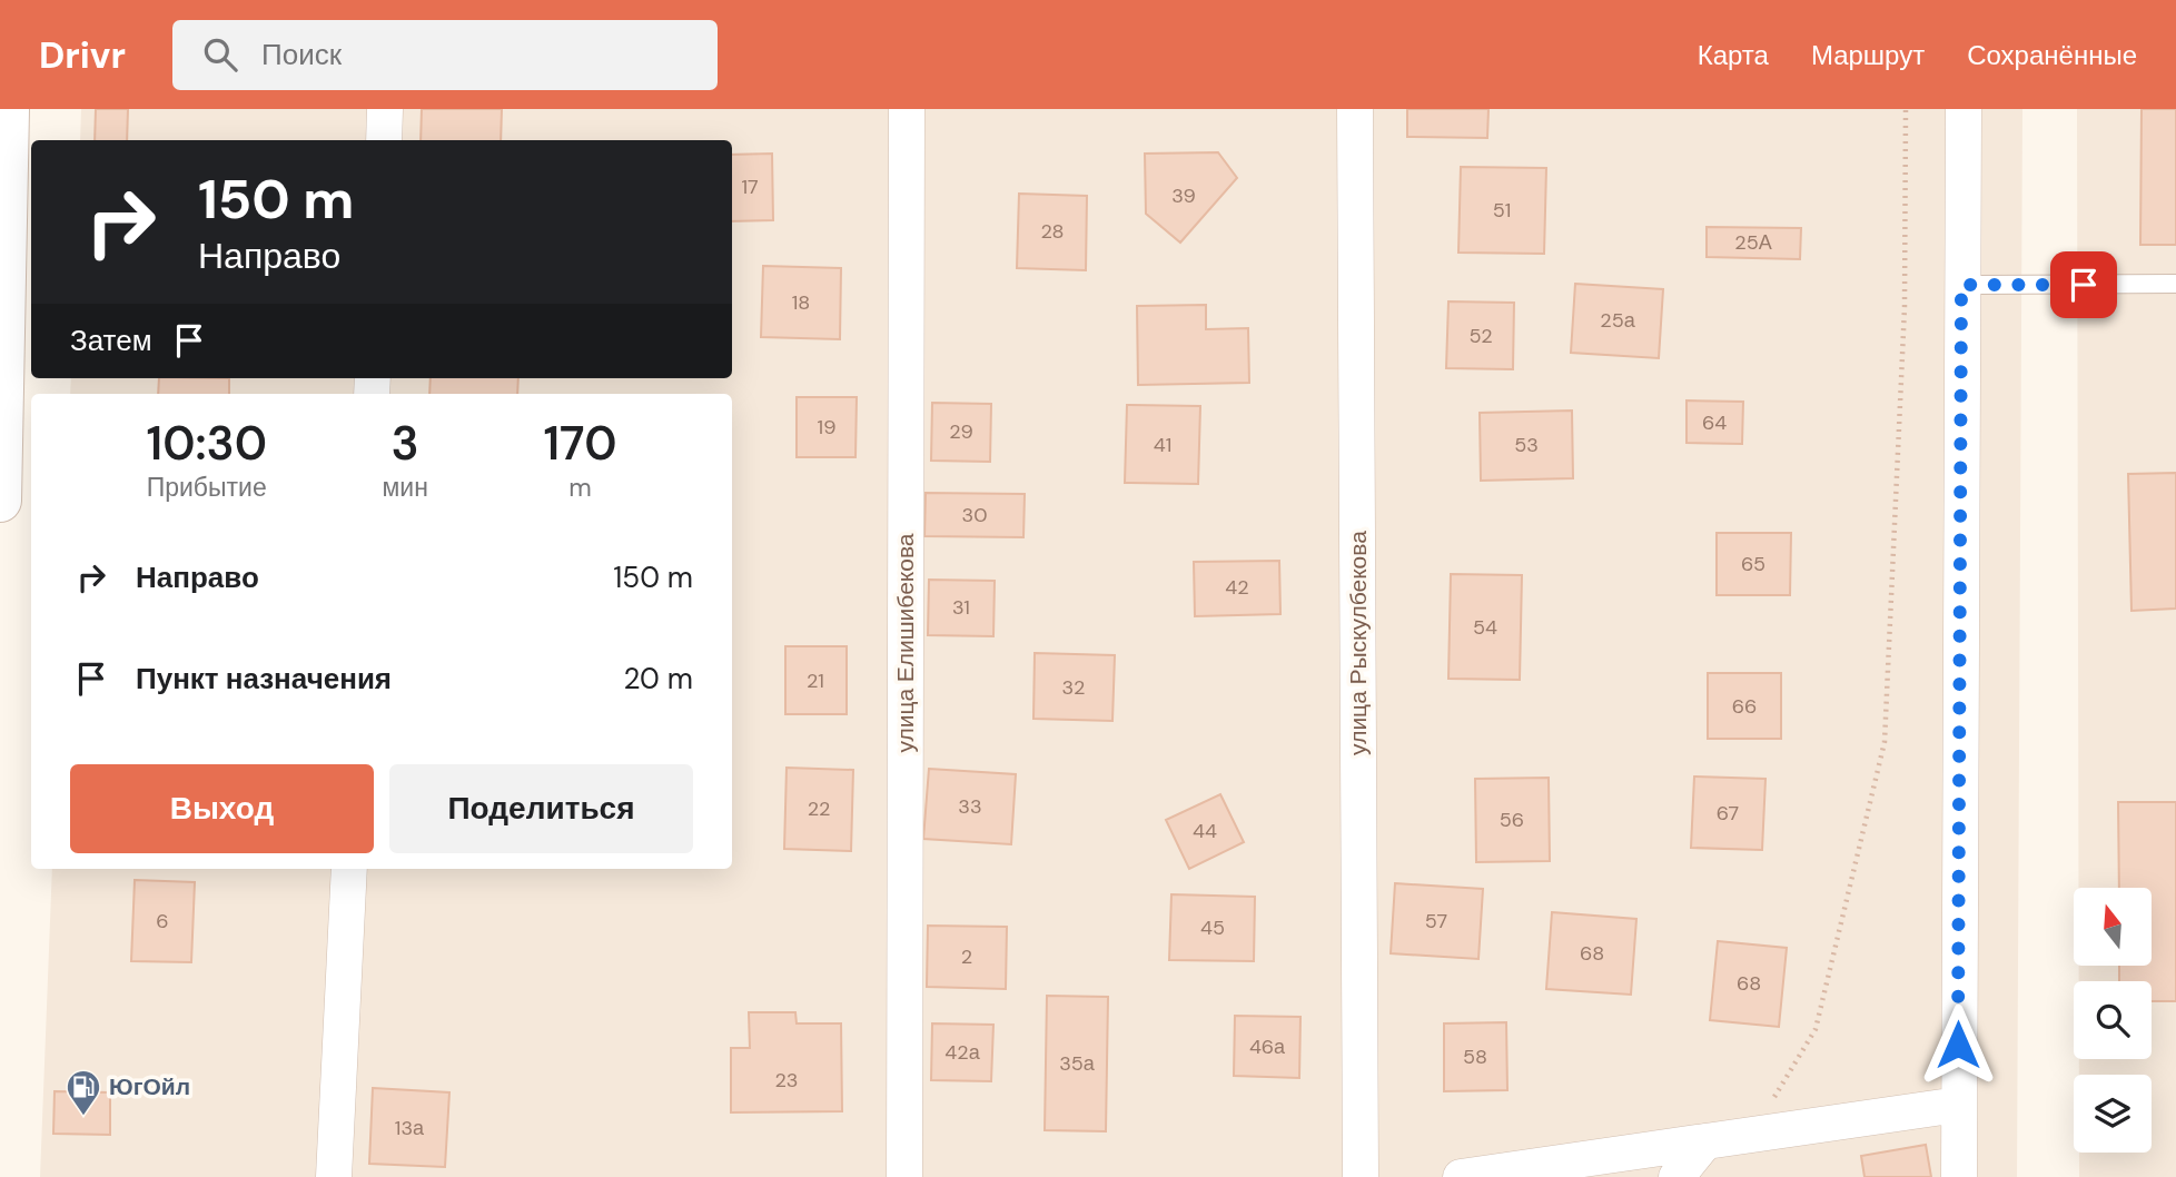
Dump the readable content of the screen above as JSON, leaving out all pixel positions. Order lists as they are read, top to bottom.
{
  "streets": {
    "street": ["улица Елишибекова", "улица Рыскулбекова"]
  },
  "places": {
    "fuel station": ["ЮгОйл"]
  },
  "house_numbers": [
    "17",
    "39",
    "51",
    "28",
    "25А",
    "18",
    "25а",
    "52",
    "64",
    "19",
    "29",
    "41",
    "53",
    "30",
    "65",
    "42",
    "31",
    "54",
    "21",
    "32",
    "66",
    "33",
    "22",
    "67",
    "56",
    "44",
    "6",
    "57",
    "45",
    "68",
    "2",
    "68",
    "46а",
    "42а",
    "58",
    "35а",
    "23",
    "13а"
  ],
  "north": "top",
  "page": {
    "header": "Drivr",
    "search": "Поиск",
    "nav": ["Карта", "Маршрут", "Сохранённые"],
    "turn": ["150 m", "Направо"],
    "then": "Затем",
    "eta": [
      "10:30",
      "Прибытие",
      "3",
      "мин",
      "170",
      "m"
    ],
    "list": [
      {
        "name": "Направо",
        "value": "150 m"
      },
      {
        "name": "Пункт назначения",
        "value": "20 m"
      }
    ],
    "buttons": ["Выход", "Поделиться"]
  }
}
